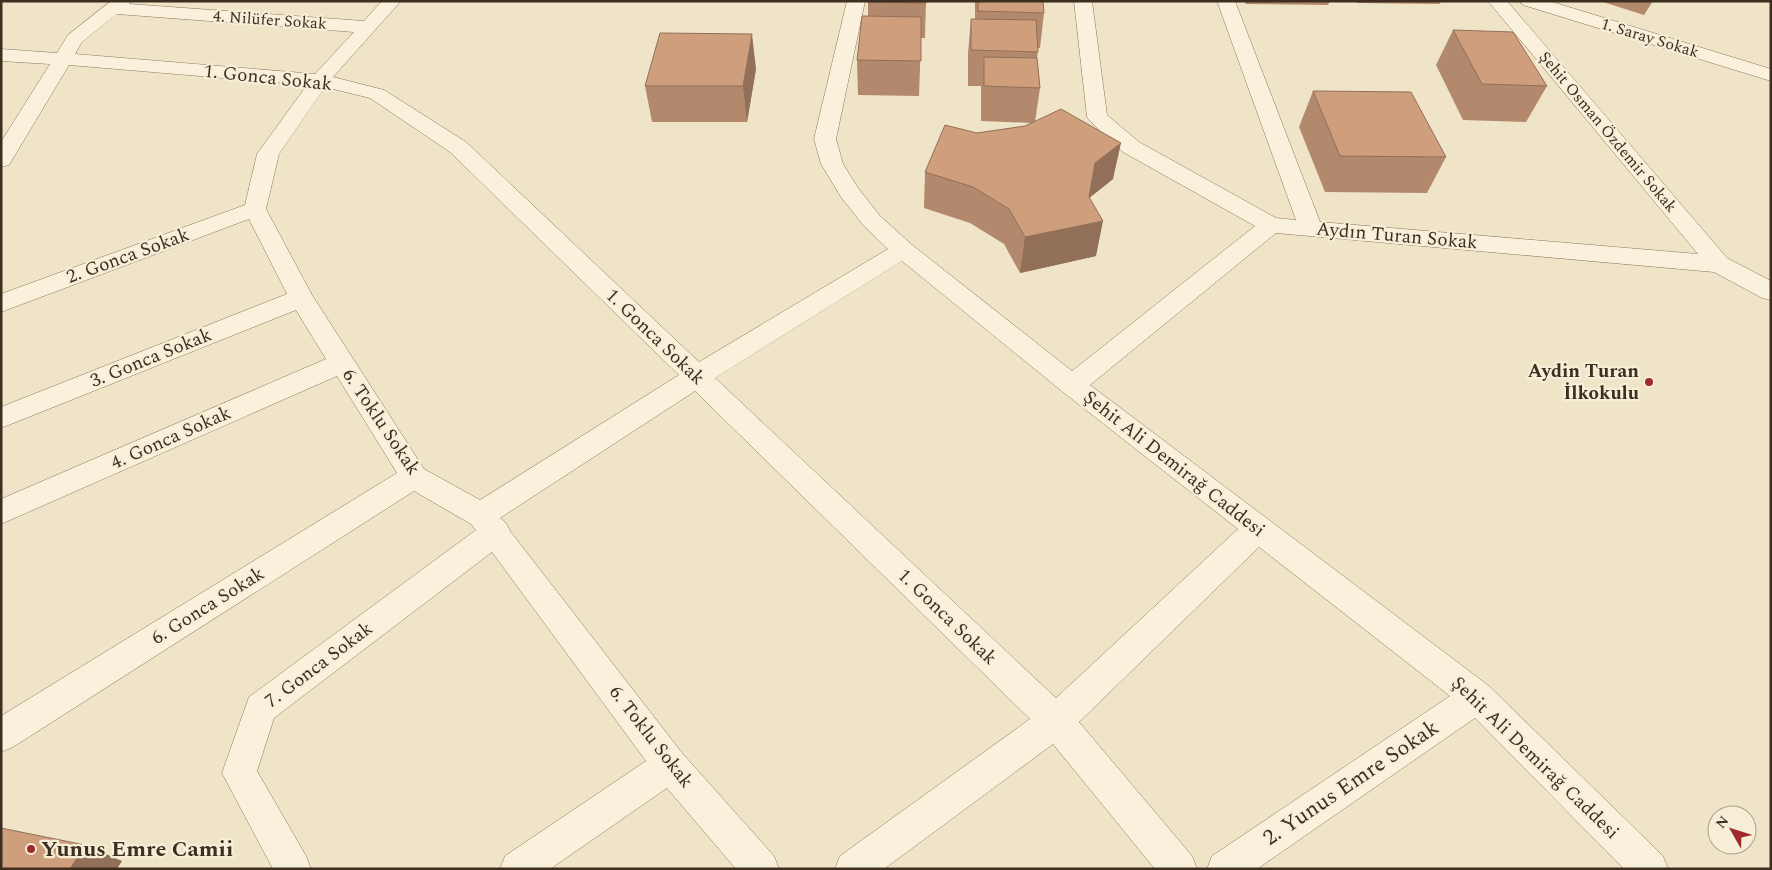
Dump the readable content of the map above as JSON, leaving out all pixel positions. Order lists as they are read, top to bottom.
{
  "streets": {
    "street": [
      "4. Nilüfer Sokak",
      "1. Saray Sokak",
      "1. Gonca Sokak",
      "Şehit Osman Özdemir Sokak",
      "Aydın Turan Sokak",
      "2. Gonca Sokak",
      "3. Gonca Sokak",
      "6. Toklu Sokak",
      "4. Gonca Sokak",
      "Şehit Ali Demirağ Caddesi",
      "6. Gonca Sokak",
      "7. Gonca Sokak",
      "2. Yunus Emre Sokak"
    ]
  },
  "crossings": [
    ["1. Gonca Sokak", "7. Gonca Sokak"],
    ["Şehit Osman Özdemir Sokak", "Aydın Turan Sokak"],
    ["2. Gonca Sokak", "6. Toklu Sokak"],
    ["3. Gonca Sokak", "6. Toklu Sokak"],
    ["6. Toklu Sokak", "4. Gonca Sokak"],
    ["6. Toklu Sokak", "6. Gonca Sokak"],
    ["6. Toklu Sokak", "7. Gonca Sokak"],
    ["Şehit Ali Demirağ Caddesi", "7. Gonca Sokak"],
    ["Şehit Ali Demirağ Caddesi", "2. Yunus Emre Sokak"]
  ],
  "places": ["Aydin Turan İlkokulu", "Yunus Emre Camii"],
  "north": "top left"
}
